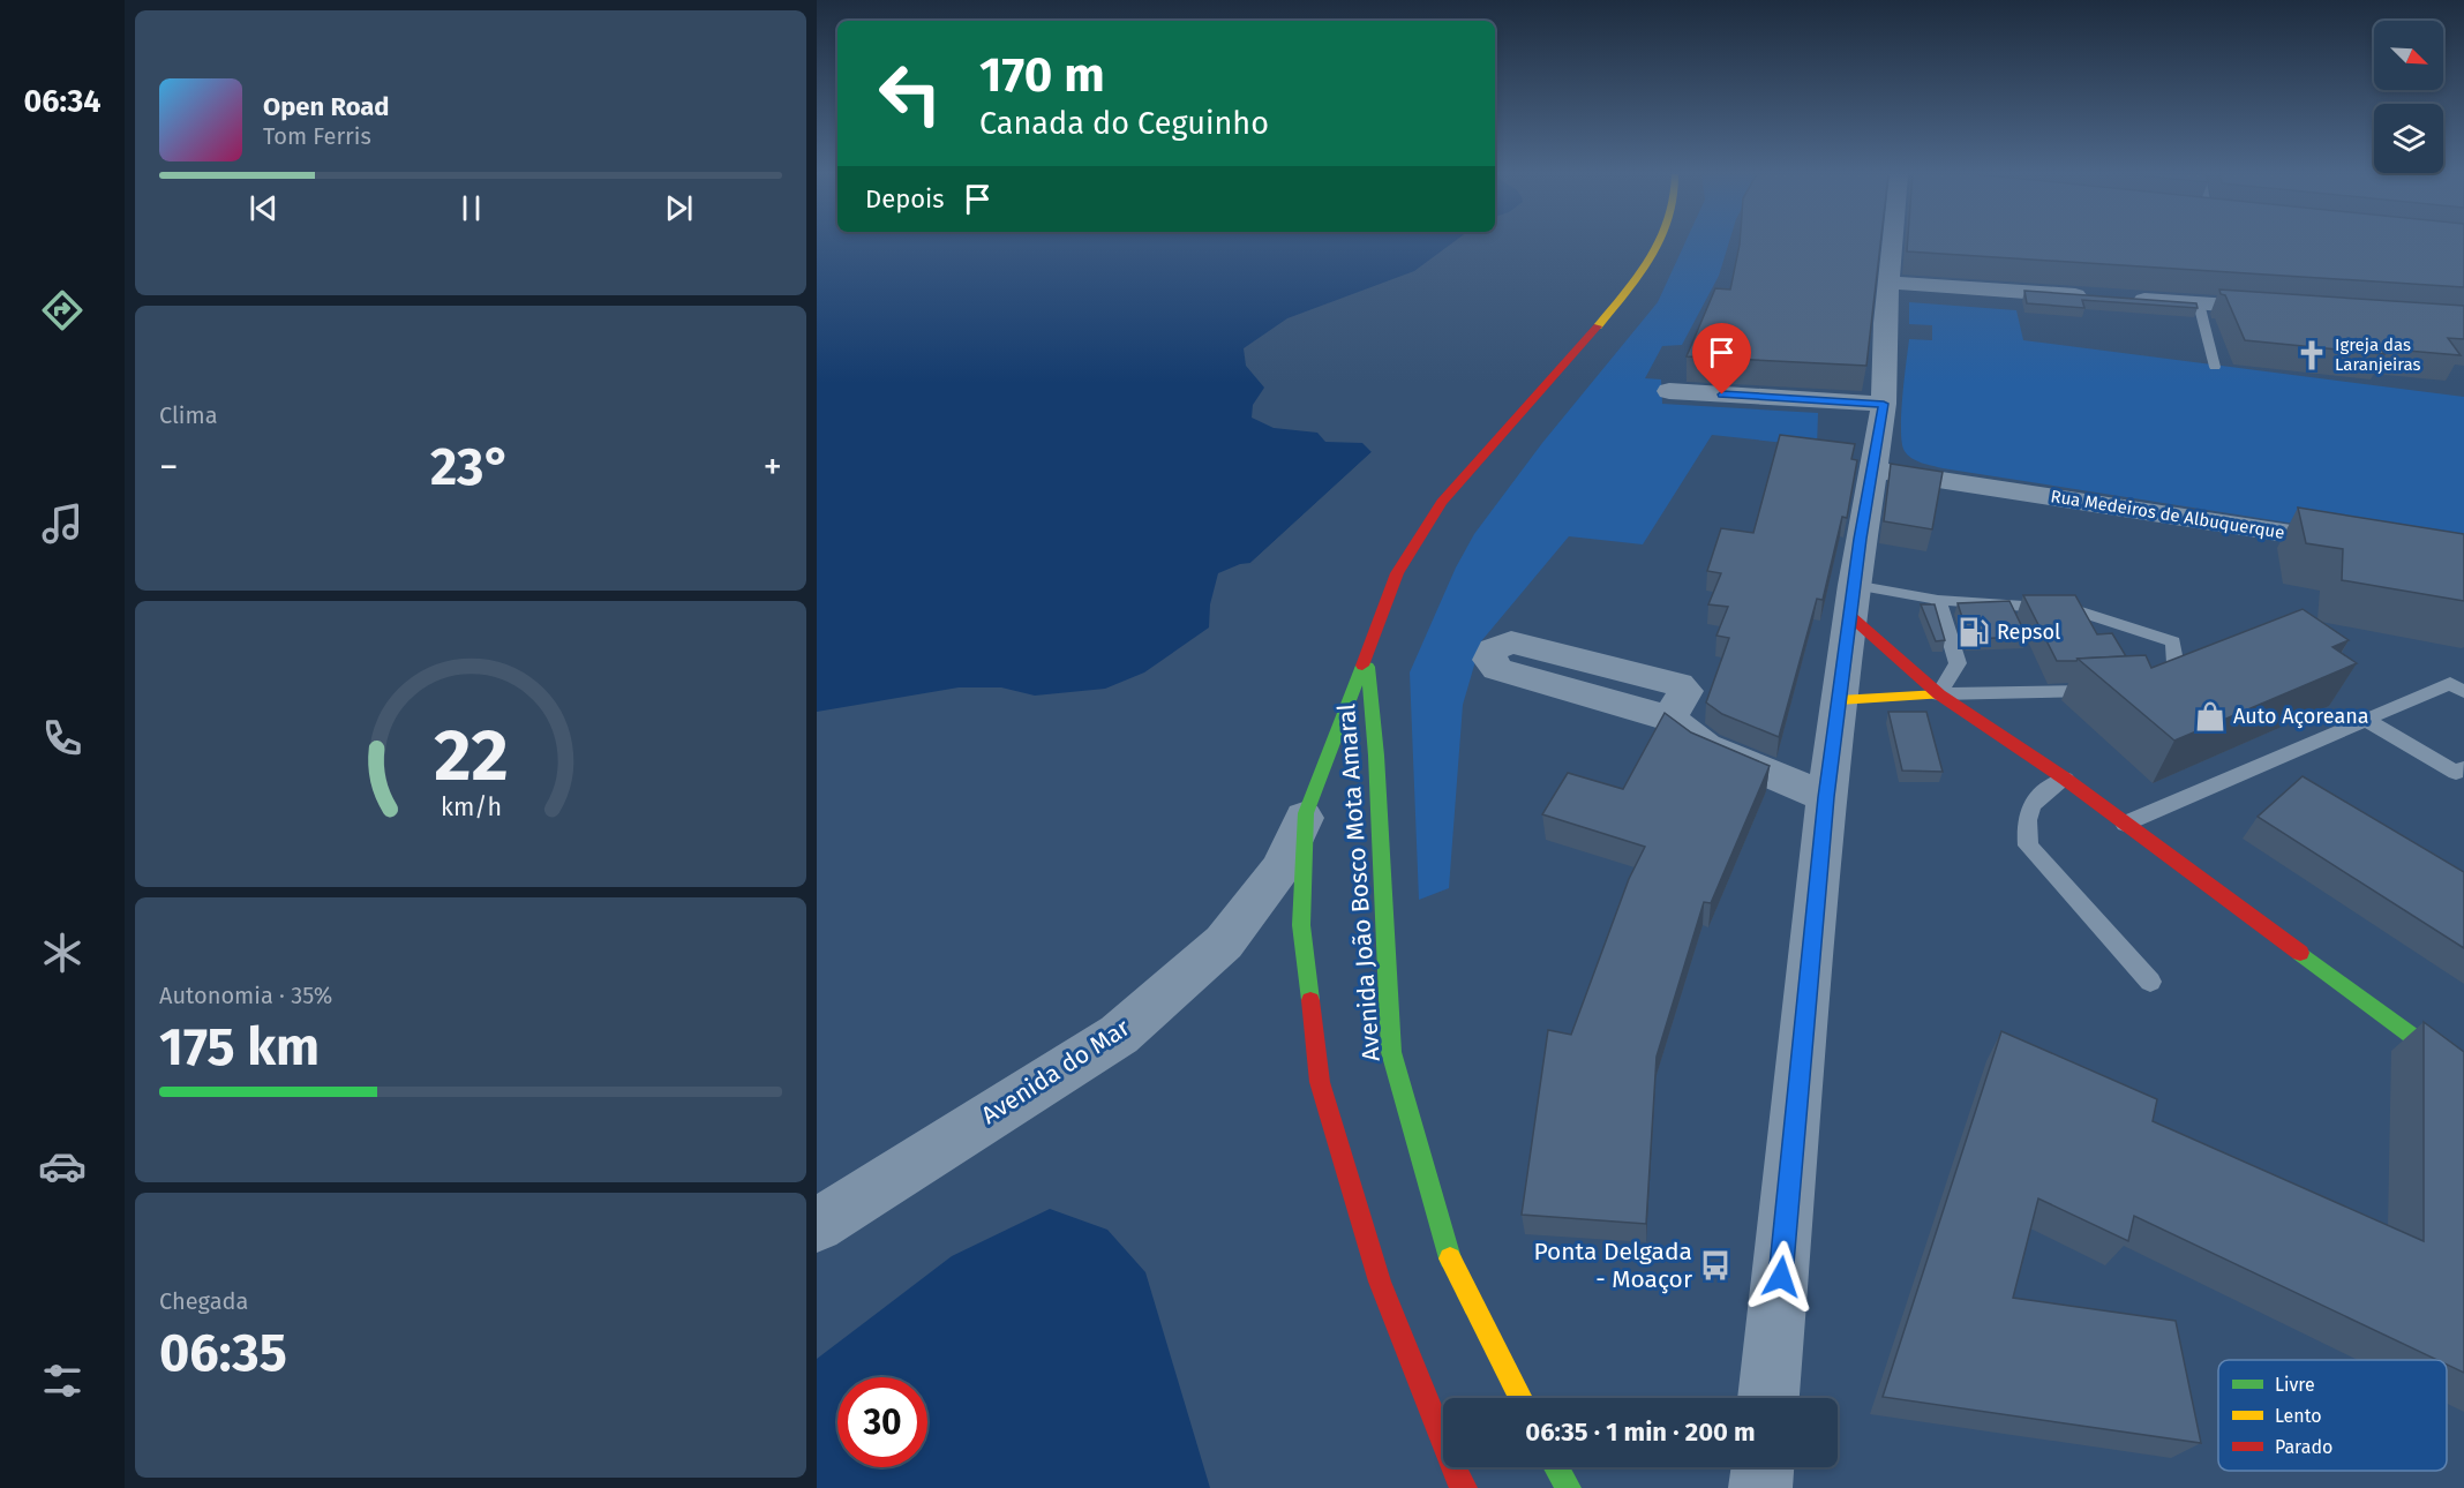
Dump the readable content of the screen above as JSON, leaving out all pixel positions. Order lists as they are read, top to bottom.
{
  "streets": {
    "main road": ["Avenida João Bosco Mota Amaral"],
    "street": ["Rua Medeiros de Albuquerque", "Avenida do Mar"]
  },
  "crossings": [
    ["Avenida João Bosco Mota Amaral", "Avenida do Mar"]
  ],
  "places": {
    "church": ["Igreja das Laranjeiras"],
    "fuel station": ["Repsol"],
    "shop": ["Auto Açoreana"],
    "bus stop": ["Ponta Delgada - Moaçor"]
  },
  "legend": ["Livre", "Lento", "Parado"],
  "north": "bottom right",
  "page": {
    "tabs": "06:34",
    "turn": ["170 m", "Canada do Ceguinho"],
    "song": ["Open Road", "Tom Ferris"],
    "then": "Depois",
    "tile": [
      "Clima",
      ["Autonomia · 35%", "175 km"],
      ["Chegada", "06:35"]
    ],
    "heat": ["−", "23°", "+"],
    "limit": "30",
    "trip": "06:35 · 1 min · 200 m",
    "gauge": ["22", "km/h"]
  }
}
